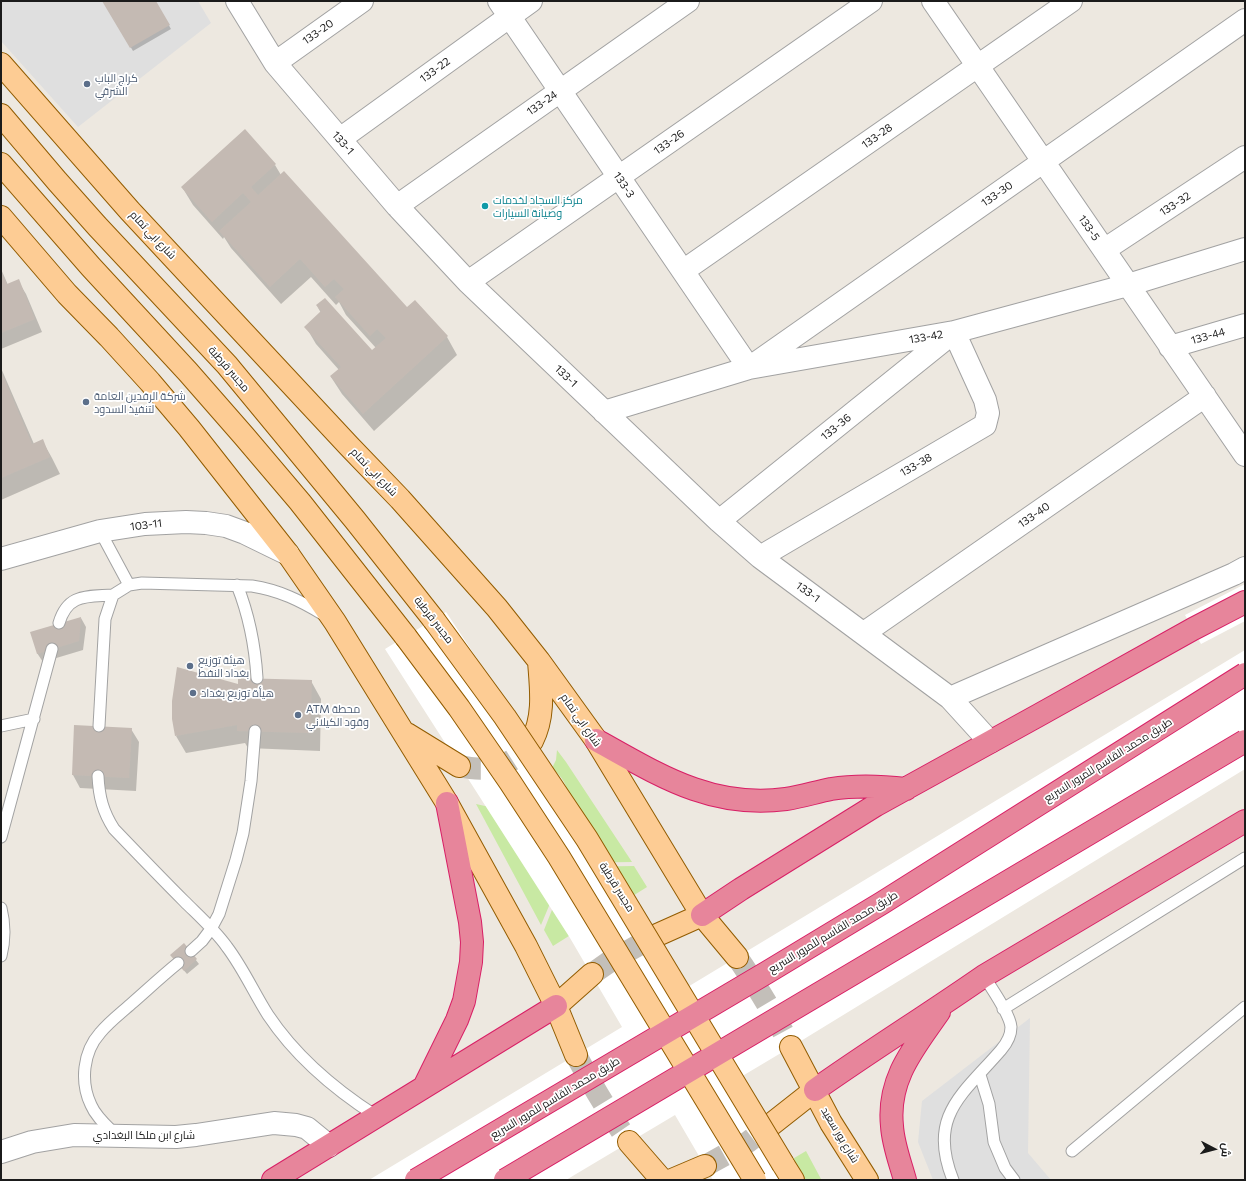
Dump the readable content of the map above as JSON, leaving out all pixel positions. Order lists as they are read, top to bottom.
{
  "streets": {
    "highway": ["طريق محمد القاسم للمرور السريع"],
    "main road": ["شارع ابي تمام", "مجسر قرطبة", "شارع بور سعيد"],
    "street": [
      "133-20",
      "133-22",
      "133-24",
      "133-28",
      "133-26",
      "133-1",
      "133-3",
      "133-30",
      "133-32",
      "133-5",
      "133-44",
      "133-42",
      "133-36",
      "133-38",
      "133-40",
      "103-11",
      "شارع ابن ملكا البغدادي"
    ]
  },
  "crossings": [
    ["133-20", "133-1"],
    ["133-22", "133-1"],
    ["133-22", "133-3"],
    ["133-24", "133-1"],
    ["133-24", "133-3"],
    ["133-28", "133-3"],
    ["133-28", "133-5"],
    ["133-26", "133-1"],
    ["133-26", "133-3"],
    ["133-1", "133-42"],
    ["133-1", "133-36"],
    ["133-1", "133-38"],
    ["133-1", "133-40"],
    ["133-3", "133-30"],
    ["133-3", "133-42"],
    ["133-30", "133-5"],
    ["133-30", "133-42"],
    ["133-32", "133-5"],
    ["133-5", "133-44"],
    ["133-5", "133-42"],
    ["133-5", "133-40"],
    ["133-42", "133-36"],
    ["133-42", "133-38"],
    ["133-36", "133-38"]
  ],
  "places": [
    "كراج الباب الشرقي",
    "مركز السجاد لخدمات وصيانة السيارات",
    "شركة الرفدين العامة لتنفيذ السدود",
    "هيئة توزيع بغداد النفط",
    "هيأة توزيع بغداد",
    "ATM محطة وقود الكيلاني"
  ],
  "north": "right"
}
